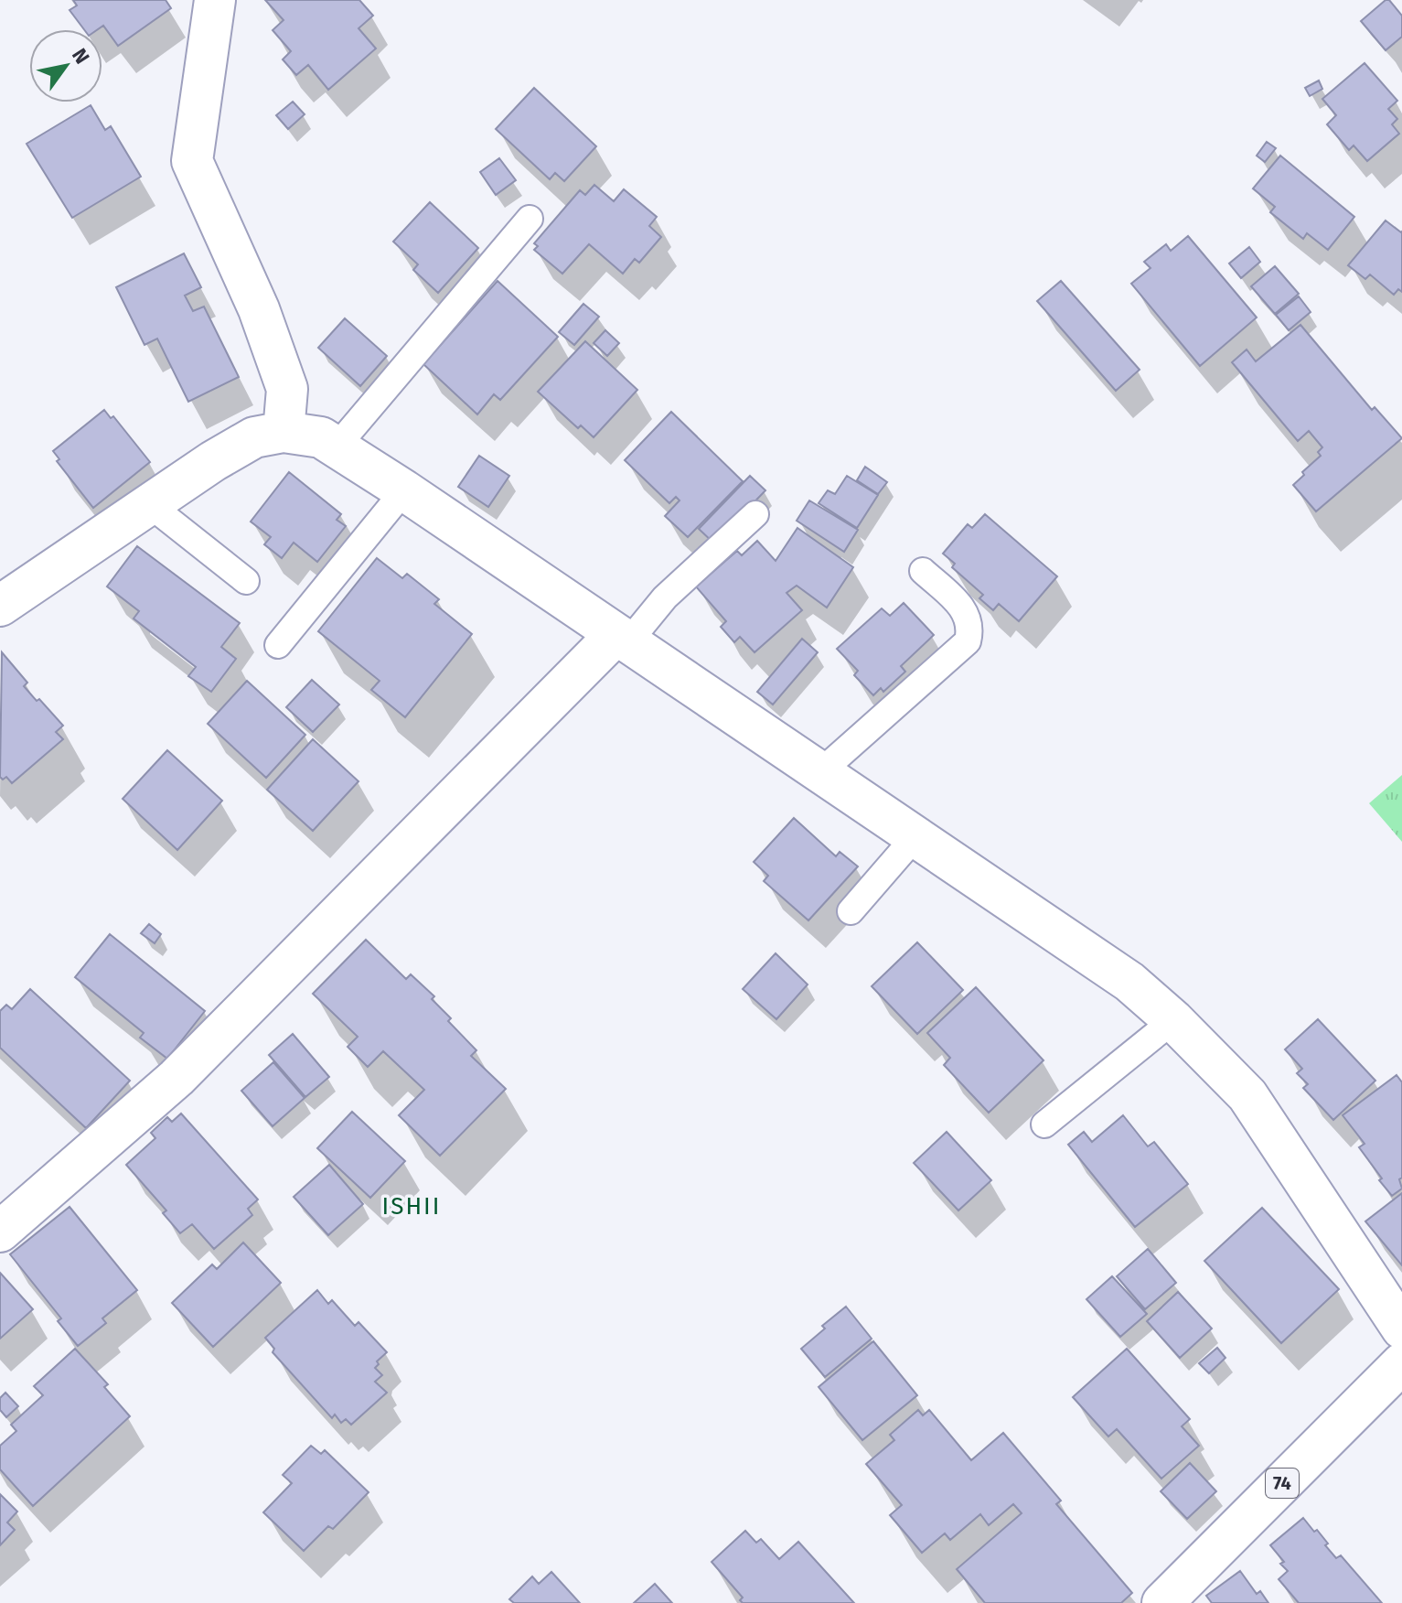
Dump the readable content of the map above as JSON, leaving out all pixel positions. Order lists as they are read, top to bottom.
{
  "streets": {
    "street": ["74"]
  },
  "districts": ["ISHII"],
  "north": "top right"
}
